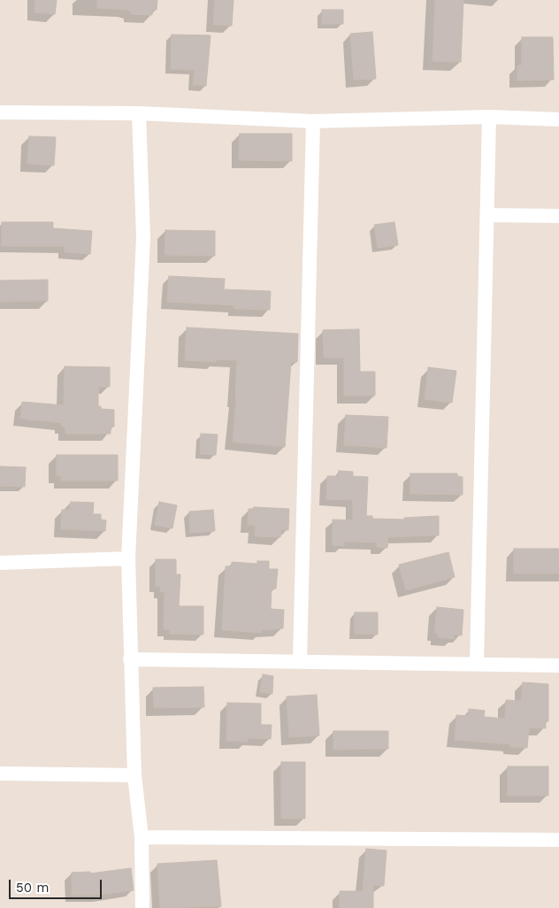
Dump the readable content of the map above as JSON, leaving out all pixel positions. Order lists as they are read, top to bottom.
{
  "scale_bar": "50 m"
}
